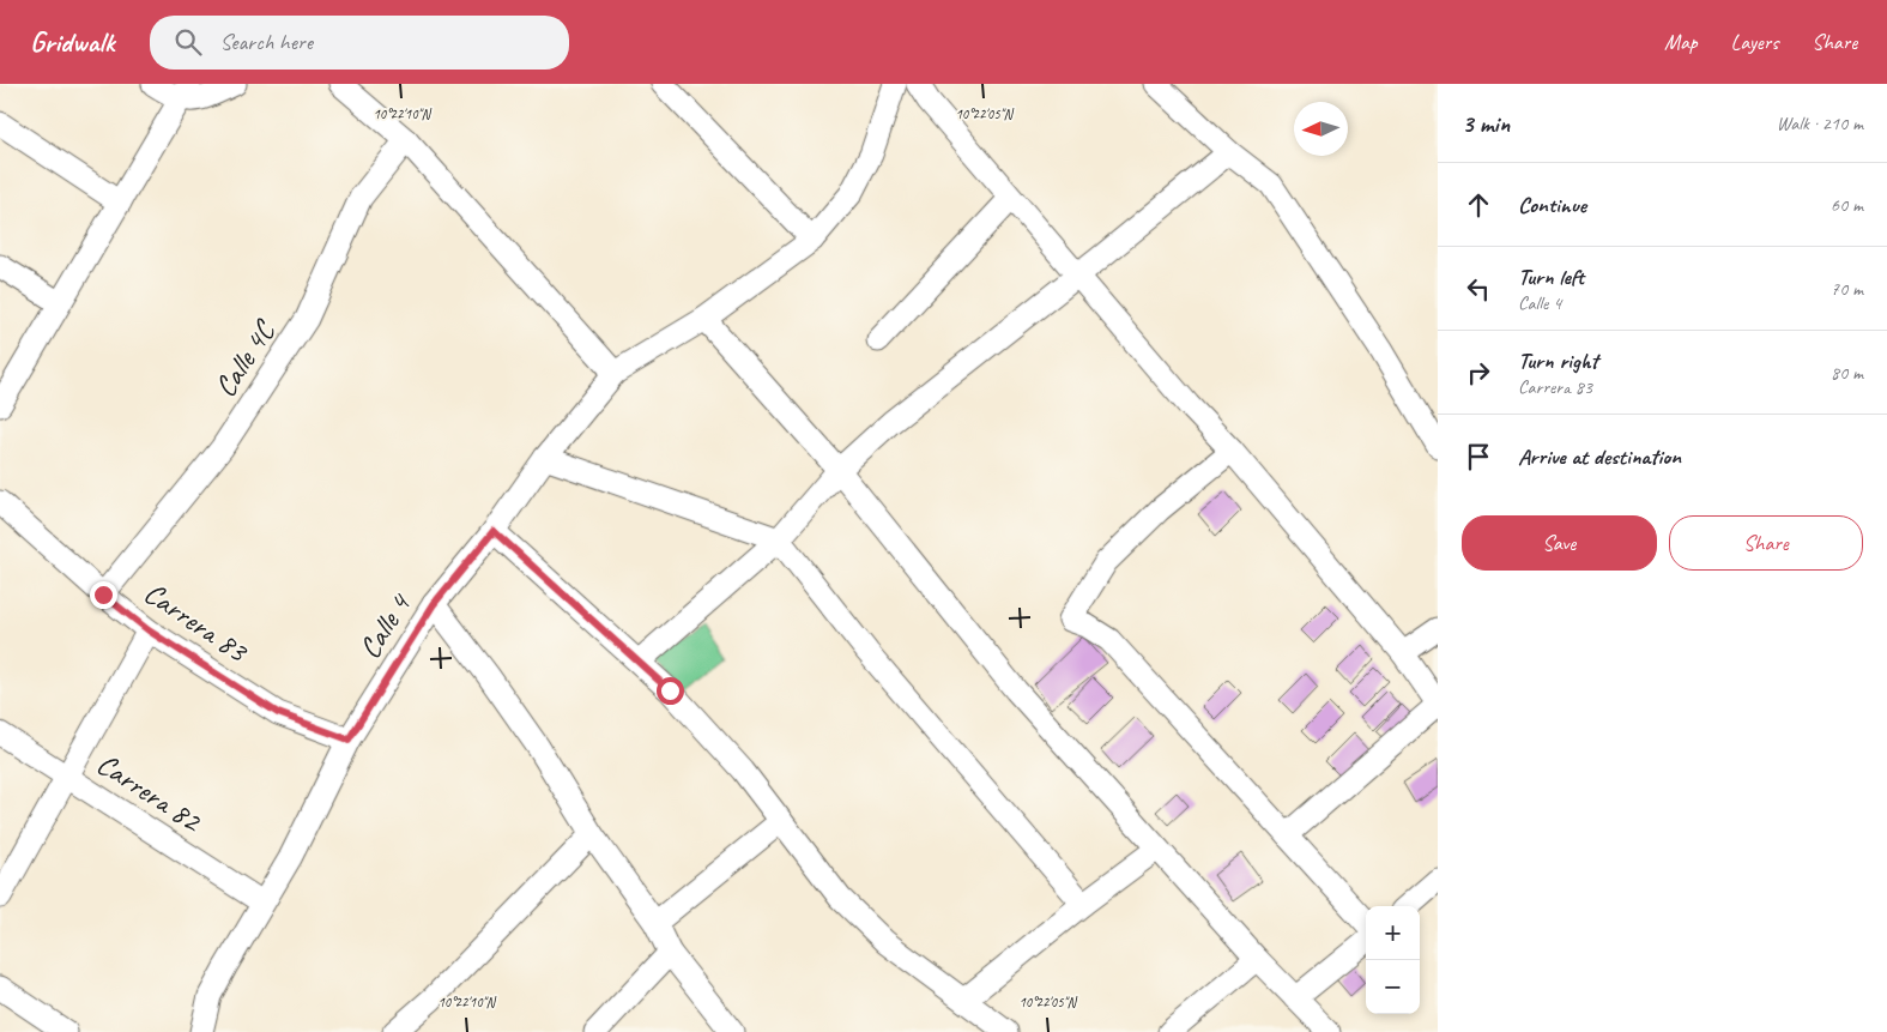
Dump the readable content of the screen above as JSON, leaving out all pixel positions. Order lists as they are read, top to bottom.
{
  "streets": {
    "street": [
      "Calle 4C",
      "Carrera 83",
      "Calle 4",
      "Carrera 82"
    ]
  },
  "crossings": [
    ["Calle 4C", "Carrera 83"],
    ["Carrera 83", "Calle 4"],
    ["Calle 4", "Carrera 82"]
  ],
  "north": "left",
  "page": {
    "header": "Gridwalk",
    "search": "Search here",
    "nav": ["Map", "Layers", "Share"],
    "heading": ["3 min", "Walk · 210 m"],
    "list": [
      ["Continue", "60 m"],
      ["Turn left", "Calle 4", "70 m"],
      ["Turn right", "Carrera 83", "80 m"],
      "Arrive at destination"
    ],
    "buttons": ["Save", "Share"],
    "map_buttons": ["+", "−"]
  },
  "coordinates": ["10°22'10\"N", "10°22'05\"N"]
}
